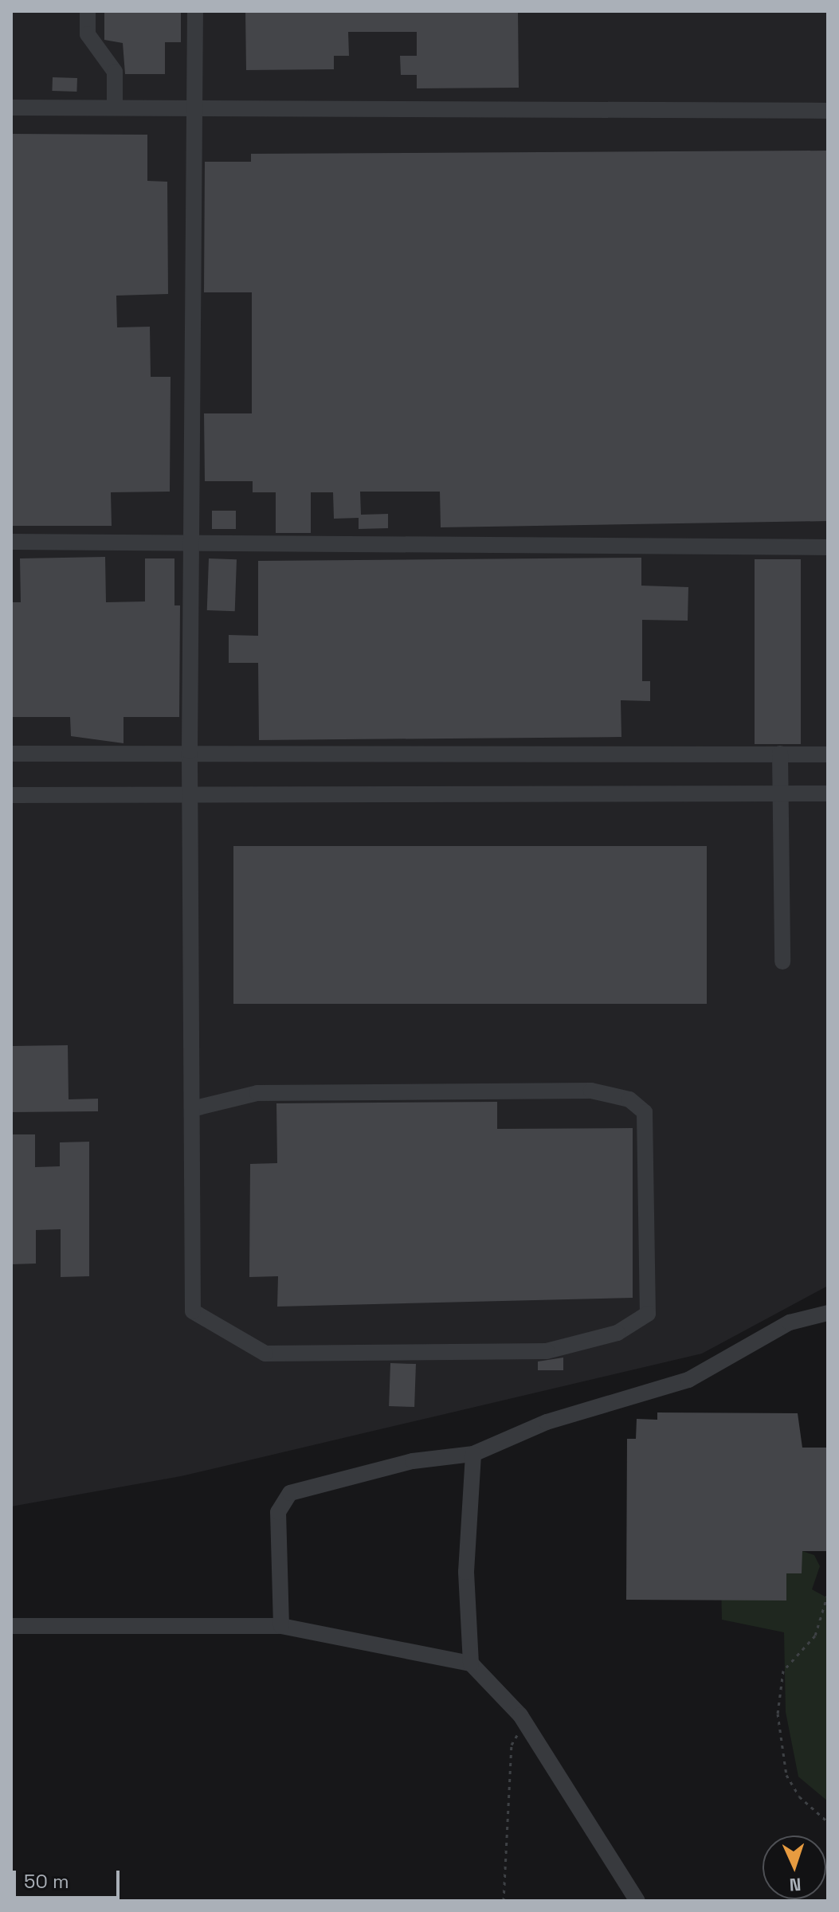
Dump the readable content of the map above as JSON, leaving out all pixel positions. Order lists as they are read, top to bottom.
{
  "scale_bar": "50 m",
  "north": "bottom"
}
